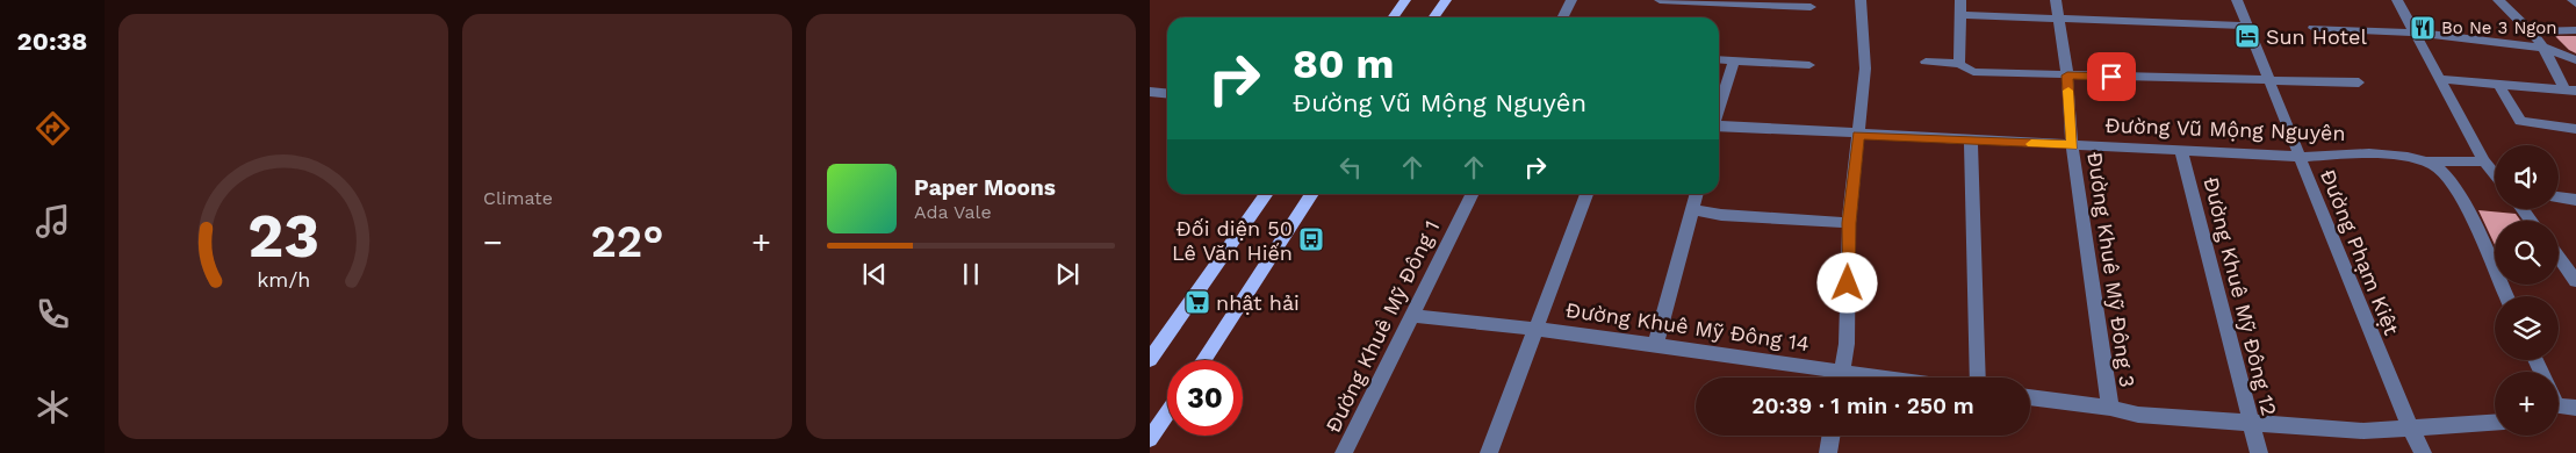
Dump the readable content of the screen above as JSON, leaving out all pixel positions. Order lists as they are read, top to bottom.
{
  "streets": {
    "street": [
      "Đường Vũ Mộng Nguyên",
      "Đường Phạm Kiệt",
      "Đường Khuê Mỹ Đông 3",
      "Đường Khuê Mỹ Đông 12",
      "Đường Khuê Mỹ Đông 1",
      "Đường Khuê Mỹ Đông 14"
    ]
  },
  "crossings": [
    ["Đường Vũ Mộng Nguyên", "Đường Phạm Kiệt"],
    ["Đường Vũ Mộng Nguyên", "Đường Khuê Mỹ Đông 3"],
    ["Đường Vũ Mộng Nguyên", "Đường Khuê Mỹ Đông 12"],
    ["Đường Khuê Mỹ Đông 1", "Đường Khuê Mỹ Đông 14"]
  ],
  "places": {
    "restaurant": ["Bo Ne 3 Ngon"],
    "hotel": ["Sun Hotel"],
    "bus stop": ["Đối diện 50 Lê Văn Hiến"],
    "supermarket": ["nhật hải"]
  },
  "page": {
    "tabs": "20:38",
    "tile": "Climate",
    "turn": ["80 m", "Đường Vũ Mộng Nguyên"],
    "map_buttons": "+",
    "song": ["Paper Moons", "Ada Vale"],
    "heat": ["−", "22°", "+"],
    "limit": "30",
    "trip": "20:39 · 1 min · 250 m",
    "gauge": ["23", "km/h"]
  }
}
